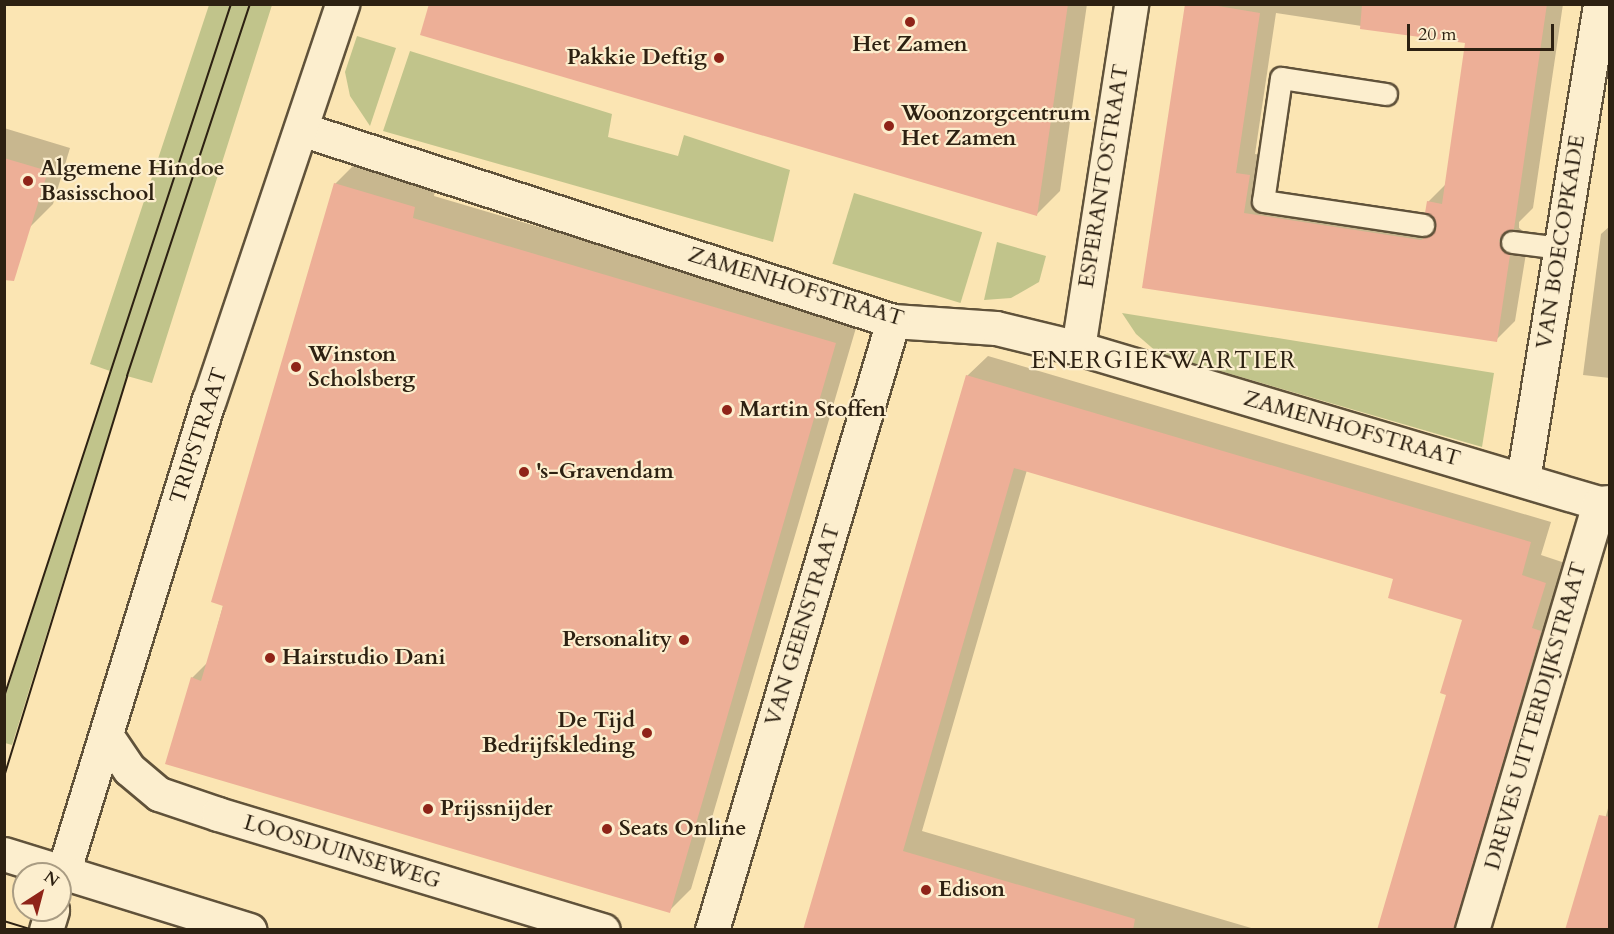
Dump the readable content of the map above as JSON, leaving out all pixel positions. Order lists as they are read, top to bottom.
{
  "streets": {
    "street": [
      "ESPERANTOSTRAAT",
      "VAN BOECOPKADE",
      "ZAMENHOFSTRAAT",
      "TRIPSTRAAT",
      "VAN GEENSTRAAT",
      "DREVES UITTERDIJKSTRAAT",
      "LOOSDUINSEWEG"
    ]
  },
  "crossings": [
    ["ESPERANTOSTRAAT", "ZAMENHOFSTRAAT"],
    ["VAN BOECOPKADE", "ZAMENHOFSTRAAT"],
    ["ZAMENHOFSTRAAT", "TRIPSTRAAT"],
    ["ZAMENHOFSTRAAT", "VAN GEENSTRAAT"],
    ["ZAMENHOFSTRAAT", "DREVES UITTERDIJKSTRAAT"],
    ["TRIPSTRAAT", "LOOSDUINSEWEG"]
  ],
  "districts": ["ENERGIEKWARTIER"],
  "places": [
    "Het Zamen",
    "Pakkie Deftig",
    "Woonzorgcentrum Het Zamen",
    "Algemene Hindoe Basisschool",
    "Winston Scholsberg",
    "Martin Stoffen",
    "'s-Gravendam",
    "Personality",
    "Hairstudio Dani",
    "De Tijd Bedrijfskleding",
    "Prijssnijder",
    "Seats Online",
    "Edison"
  ],
  "scale_bar": "20 m",
  "north": "top right"
}
